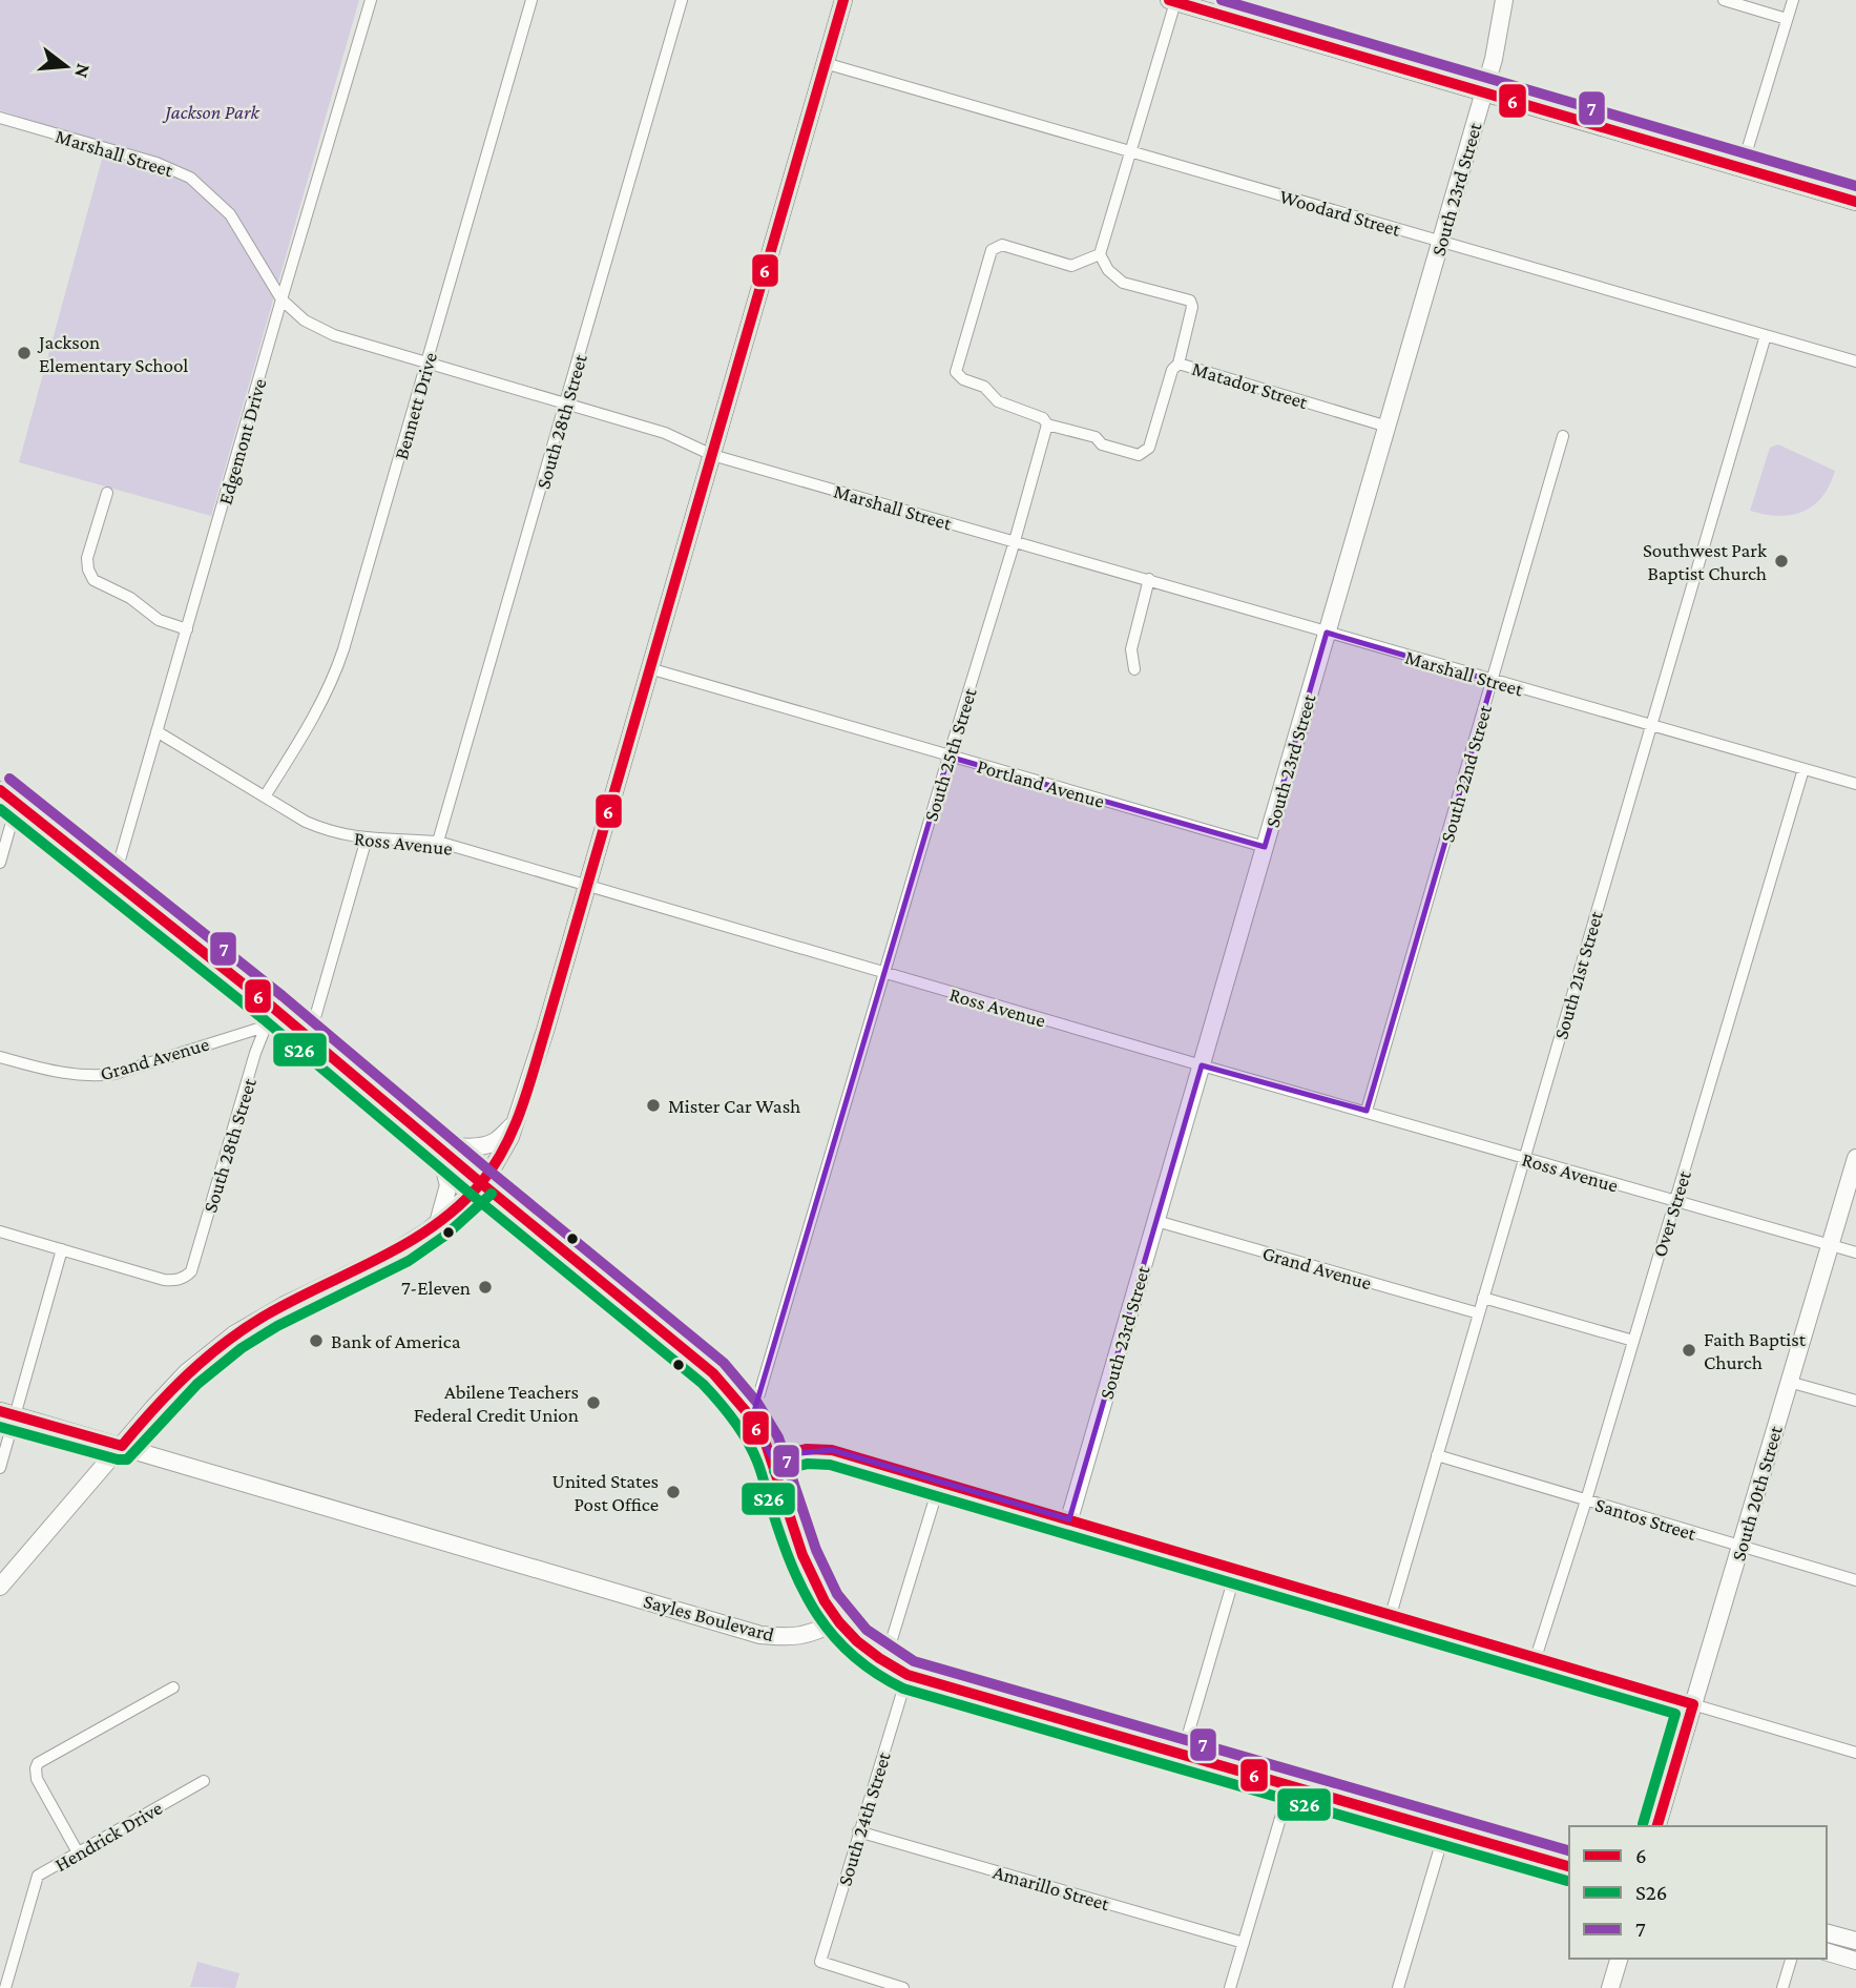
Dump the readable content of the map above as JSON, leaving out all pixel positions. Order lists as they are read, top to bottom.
{
  "streets": {
    "main road": ["South 23rd Street", "South 20th Street", "Sayles Boulevard"],
    "street": [
      "Marshall Street",
      "Woodard Street",
      "Matador Street",
      "Bennett Drive",
      "South 28th Street",
      "Edgemont Drive",
      "South 25th Street",
      "South 22nd Street",
      "Portland Avenue",
      "Ross Avenue",
      "South 21st Street",
      "Grand Avenue",
      "Over Street",
      "Santos Street",
      "South 24th Street",
      "Hendrick Drive",
      "Amarillo Street"
    ]
  },
  "crossings": [
    ["Marshall Street", "South 23rd Street"],
    ["Marshall Street", "Bennett Drive"],
    ["Marshall Street", "South 28th Street"],
    ["Marshall Street", "Edgemont Drive"],
    ["Marshall Street", "South 25th Street"],
    ["Marshall Street", "South 22nd Street"],
    ["Marshall Street", "South 21st Street"],
    ["Marshall Street", "Over Street"],
    ["South 23rd Street", "Woodard Street"],
    ["South 23rd Street", "Matador Street"],
    ["South 23rd Street", "Portland Avenue"],
    ["South 23rd Street", "Ross Avenue"],
    ["South 23rd Street", "Grand Avenue"],
    ["Woodard Street", "South 21st Street"],
    ["Matador Street", "South 25th Street"],
    ["Bennett Drive", "Ross Avenue"],
    ["South 28th Street", "Ross Avenue"],
    ["South 28th Street", "Grand Avenue"],
    ["Edgemont Drive", "Ross Avenue"],
    ["South 25th Street", "Portland Avenue"],
    ["South 25th Street", "Ross Avenue"],
    ["South 22nd Street", "Ross Avenue"],
    ["Ross Avenue", "South 21st Street"],
    ["Ross Avenue", "Over Street"],
    ["Ross Avenue", "South 20th Street"],
    ["South 21st Street", "Grand Avenue"],
    ["South 21st Street", "Santos Street"],
    ["Over Street", "Santos Street"],
    ["South 20th Street", "Santos Street"],
    ["South 24th Street", "Amarillo Street"]
  ],
  "parks": ["Jackson Park"],
  "places": [
    "Jackson Elementary School",
    "Southwest Park Baptist Church",
    "Mister Car Wash",
    "7-Eleven",
    "Bank of America",
    "Faith Baptist Church",
    "Abilene Teachers Federal Credit Union",
    "United States Post Office"
  ],
  "lines": ["transit line 6", "transit line 7", "transit line S26"],
  "legend": ["6", "S26", "7"],
  "north": "right"
}
